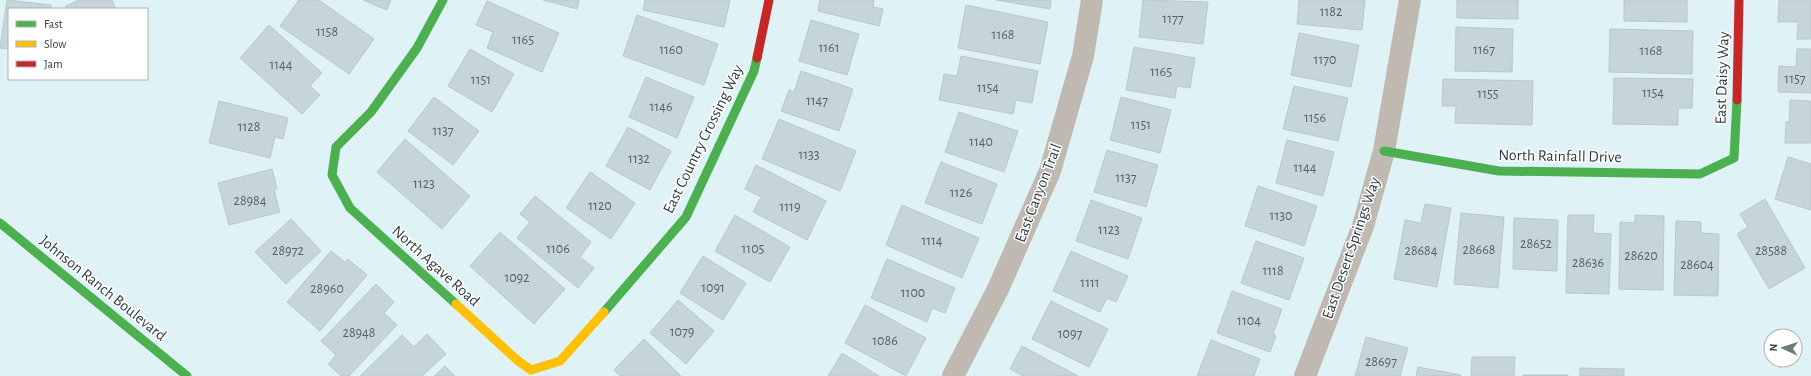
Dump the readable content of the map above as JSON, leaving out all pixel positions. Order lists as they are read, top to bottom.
{
  "streets": {
    "street": [
      "East Daisy Way",
      "East Country Crossing Way",
      "North Rainfall Drive",
      "East Canyon Trail",
      "East Desert Springs Way",
      "North Agave Road",
      "Johnson Ranch Boulevard"
    ]
  },
  "crossings": [
    ["East Daisy Way", "North Rainfall Drive"],
    ["East Country Crossing Way", "North Agave Road"],
    ["North Rainfall Drive", "East Desert Springs Way"]
  ],
  "house_numbers": [
    "1182",
    "1177",
    "1158",
    "1168",
    "1165",
    "1161",
    "1160",
    "1167",
    "1168",
    "1170",
    "1144",
    "1165",
    "1157",
    "1151",
    "1154",
    "1154",
    "1155",
    "1147",
    "1146",
    "1156",
    "1151",
    "1128",
    "1137",
    "1140",
    "1133",
    "1132",
    "1144",
    "1137",
    "1123",
    "1126",
    "28984",
    "1120",
    "1119",
    "1130",
    "1123",
    "1114",
    "28652",
    "1106",
    "1105",
    "28668",
    "28972",
    "28684",
    "28588",
    "28620",
    "28636",
    "28604",
    "1118",
    "1092",
    "1111",
    "1091",
    "28960",
    "1100",
    "1104",
    "1079",
    "28948",
    "1097",
    "1086",
    "28697"
  ],
  "legend": ["Fast", "Slow", "Jam"],
  "north": "left"
}
